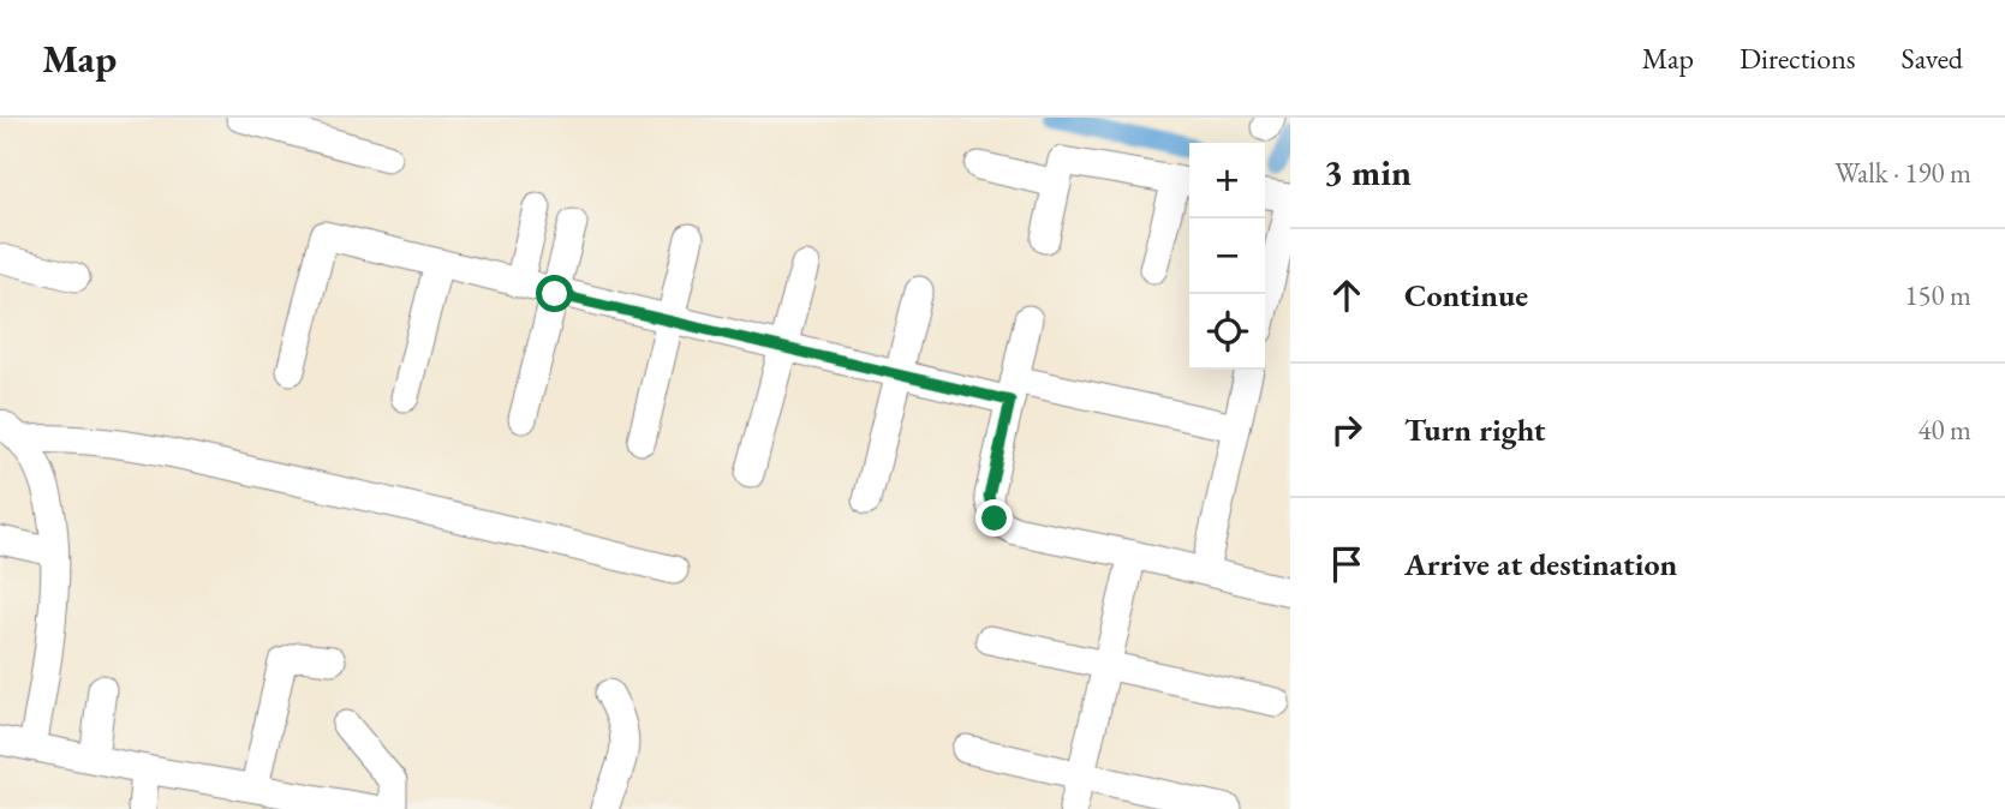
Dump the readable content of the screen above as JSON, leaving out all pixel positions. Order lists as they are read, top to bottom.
{
  "page": {
    "header": "Map",
    "nav": ["Map", "Directions", "Saved"],
    "heading": ["3 min", "Walk · 190 m"],
    "map_buttons": ["+", "−"],
    "list": [
      ["Continue", "150 m"],
      ["Turn right", "40 m"],
      "Arrive at destination"
    ]
  }
}
